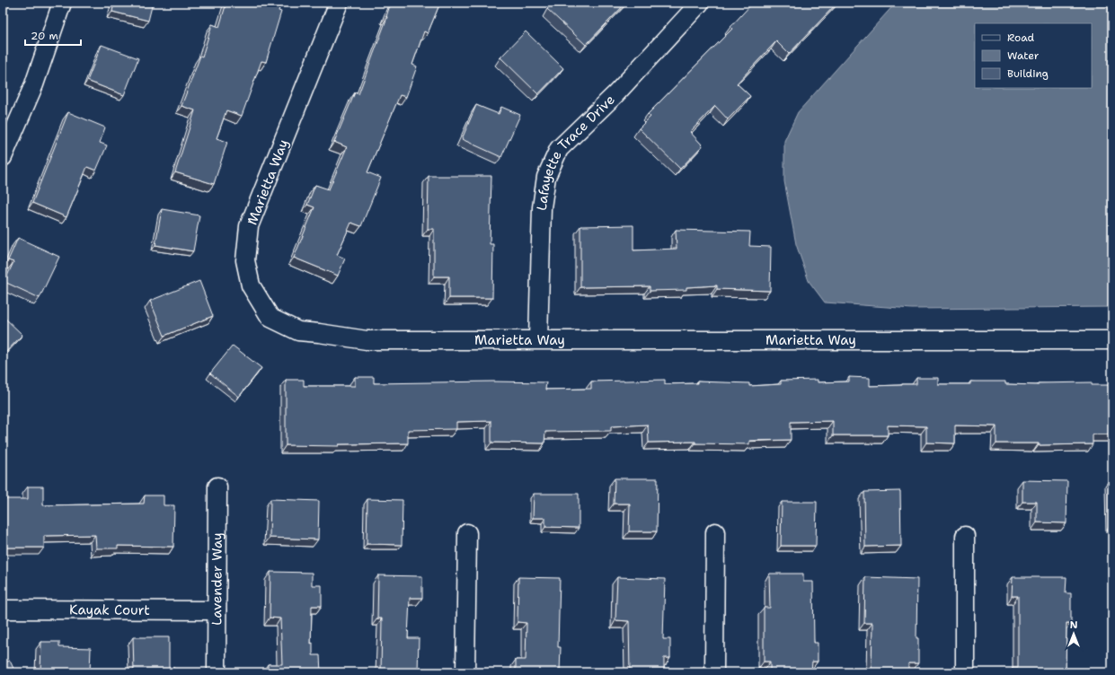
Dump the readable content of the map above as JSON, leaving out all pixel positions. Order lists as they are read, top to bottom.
{
  "streets": {
    "street": [
      "Lafayette Trace Drive",
      "Marietta Way",
      "Lavender Way",
      "Kayak Court"
    ]
  },
  "crossings": [
    ["Lafayette Trace Drive", "Marietta Way"],
    ["Lavender Way", "Kayak Court"]
  ],
  "legend": ["Road", "Water", "Building"],
  "scale_bar": "20 m",
  "north": "top"
}
